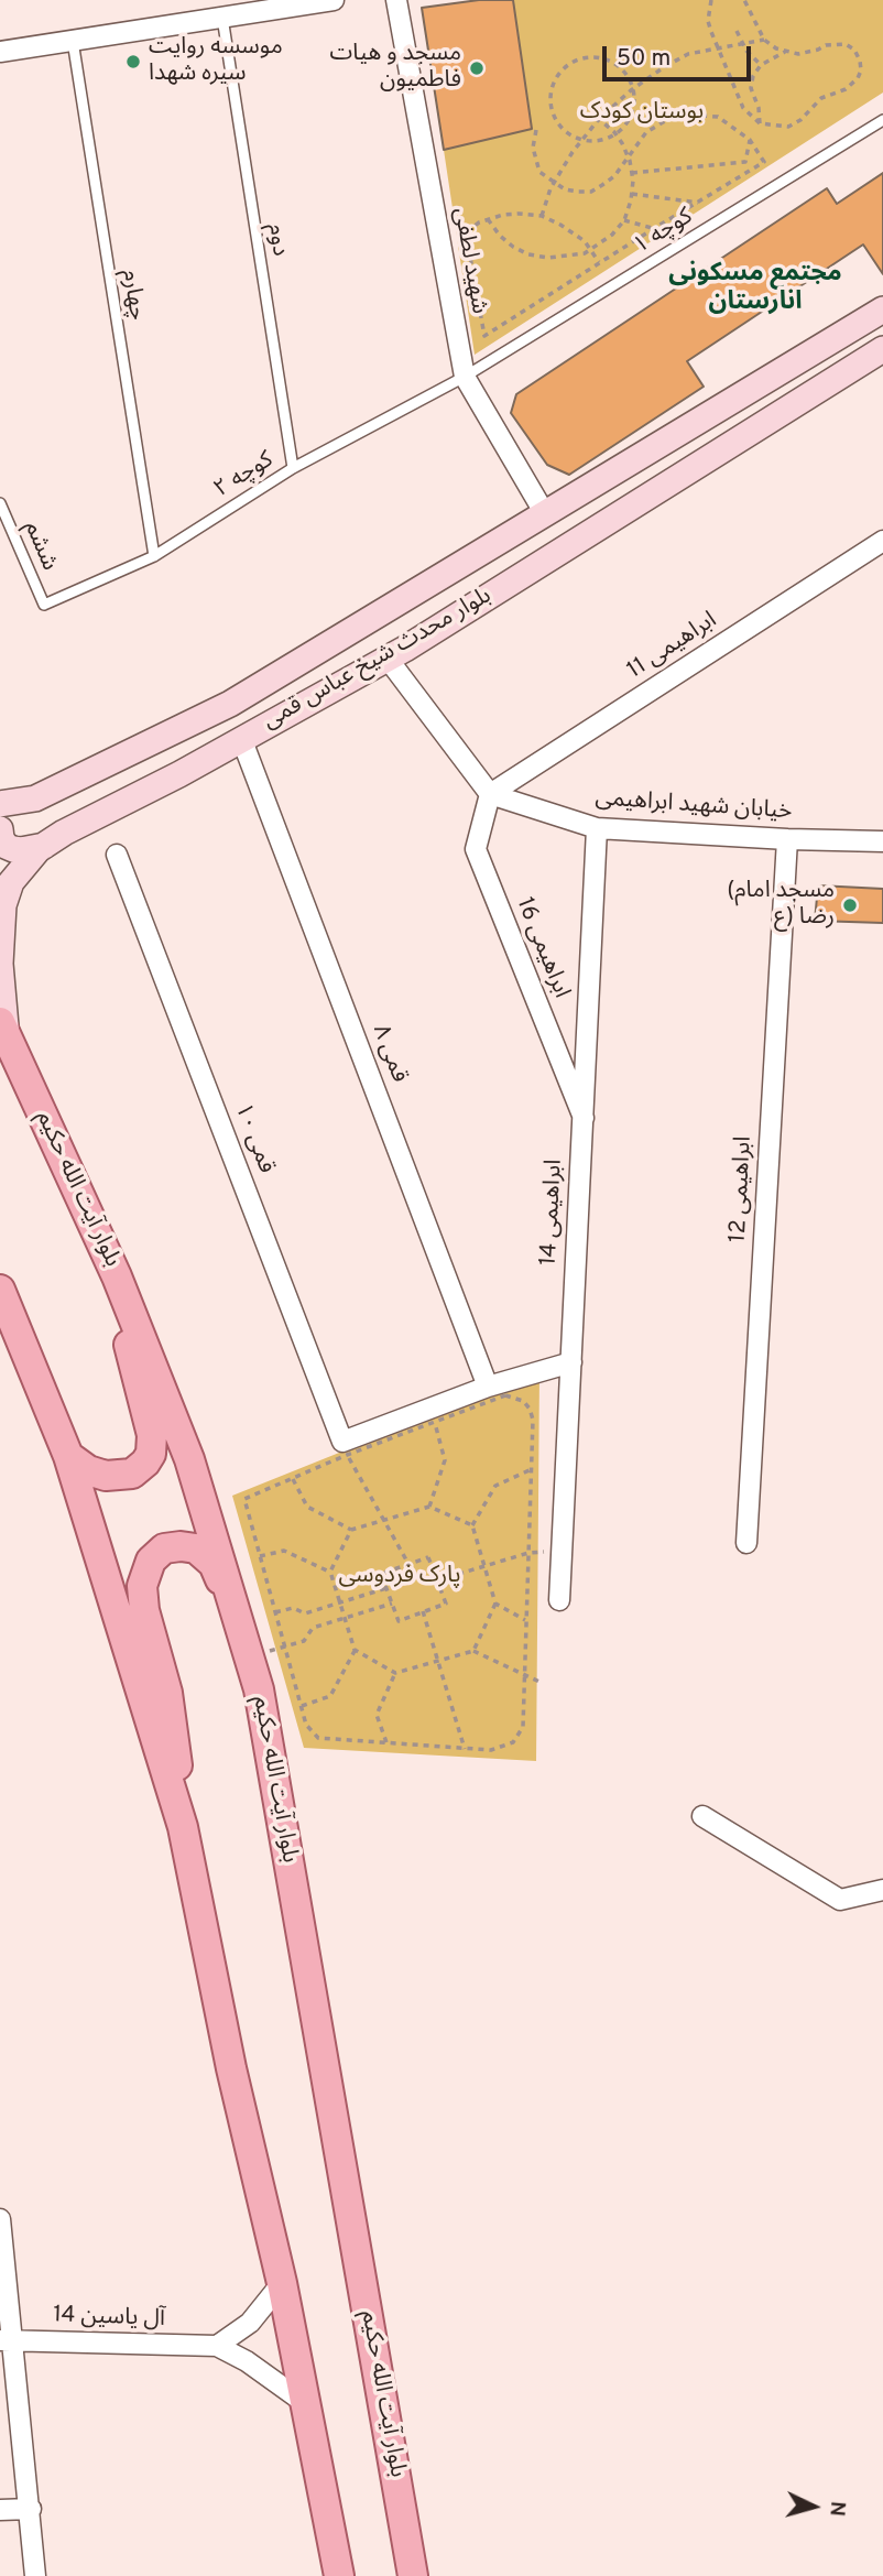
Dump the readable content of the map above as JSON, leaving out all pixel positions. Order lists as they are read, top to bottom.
{
  "streets": {
    "main road": ["بلوار محدث شیخ عباس قمی", "بلوار آیت الله حکیم"],
    "street": [
      "شهید لطفی",
      "ابراهیمی 11",
      "خیابان شهید ابراهیمی",
      "ابراهیمی 16",
      "قمی ۸",
      "قمی ۱۰",
      "ابراهیمی 12",
      "ابراهیمی 14",
      "آل یاسین 14"
    ],
    "lane": [
      "کوچه ۱",
      "دوم",
      "چهارم",
      "کوچه ۲",
      "ششم"
    ]
  },
  "crossings": [
    ["کوچه ۱", "شهید لطفی"],
    ["کوچه ۱", "کوچه ۲"],
    ["دوم", "کوچه ۲"],
    ["شهید لطفی", "کوچه ۲"],
    ["شهید لطفی", "بلوار محدث شیخ عباس قمی"],
    ["چهارم", "کوچه ۲"],
    ["کوچه ۲", "ششم"],
    ["ابراهیمی 11", "خیابان شهید ابراهیمی"],
    ["ابراهیمی 11", "ابراهیمی 16"],
    ["بلوار محدث شیخ عباس قمی", "قمی ۸"],
    ["بلوار محدث شیخ عباس قمی", "بلوار آیت الله حکیم"],
    ["خیابان شهید ابراهیمی", "ابراهیمی 16"],
    ["خیابان شهید ابراهیمی", "ابراهیمی 12"],
    ["خیابان شهید ابراهیمی", "ابراهیمی 14"],
    ["ابراهیمی 16", "ابراهیمی 14"]
  ],
  "districts": ["مجتمع مسکونی انارستان"],
  "parks": ["بوستان کودک", "پارک فردوسی"],
  "places": ["موسسه روایت سیره شهدا", "مسجد و هیات فاطمیون", "(مسجد امام رضا (ع"],
  "scale_bar": "50 m",
  "north": "right"
}
